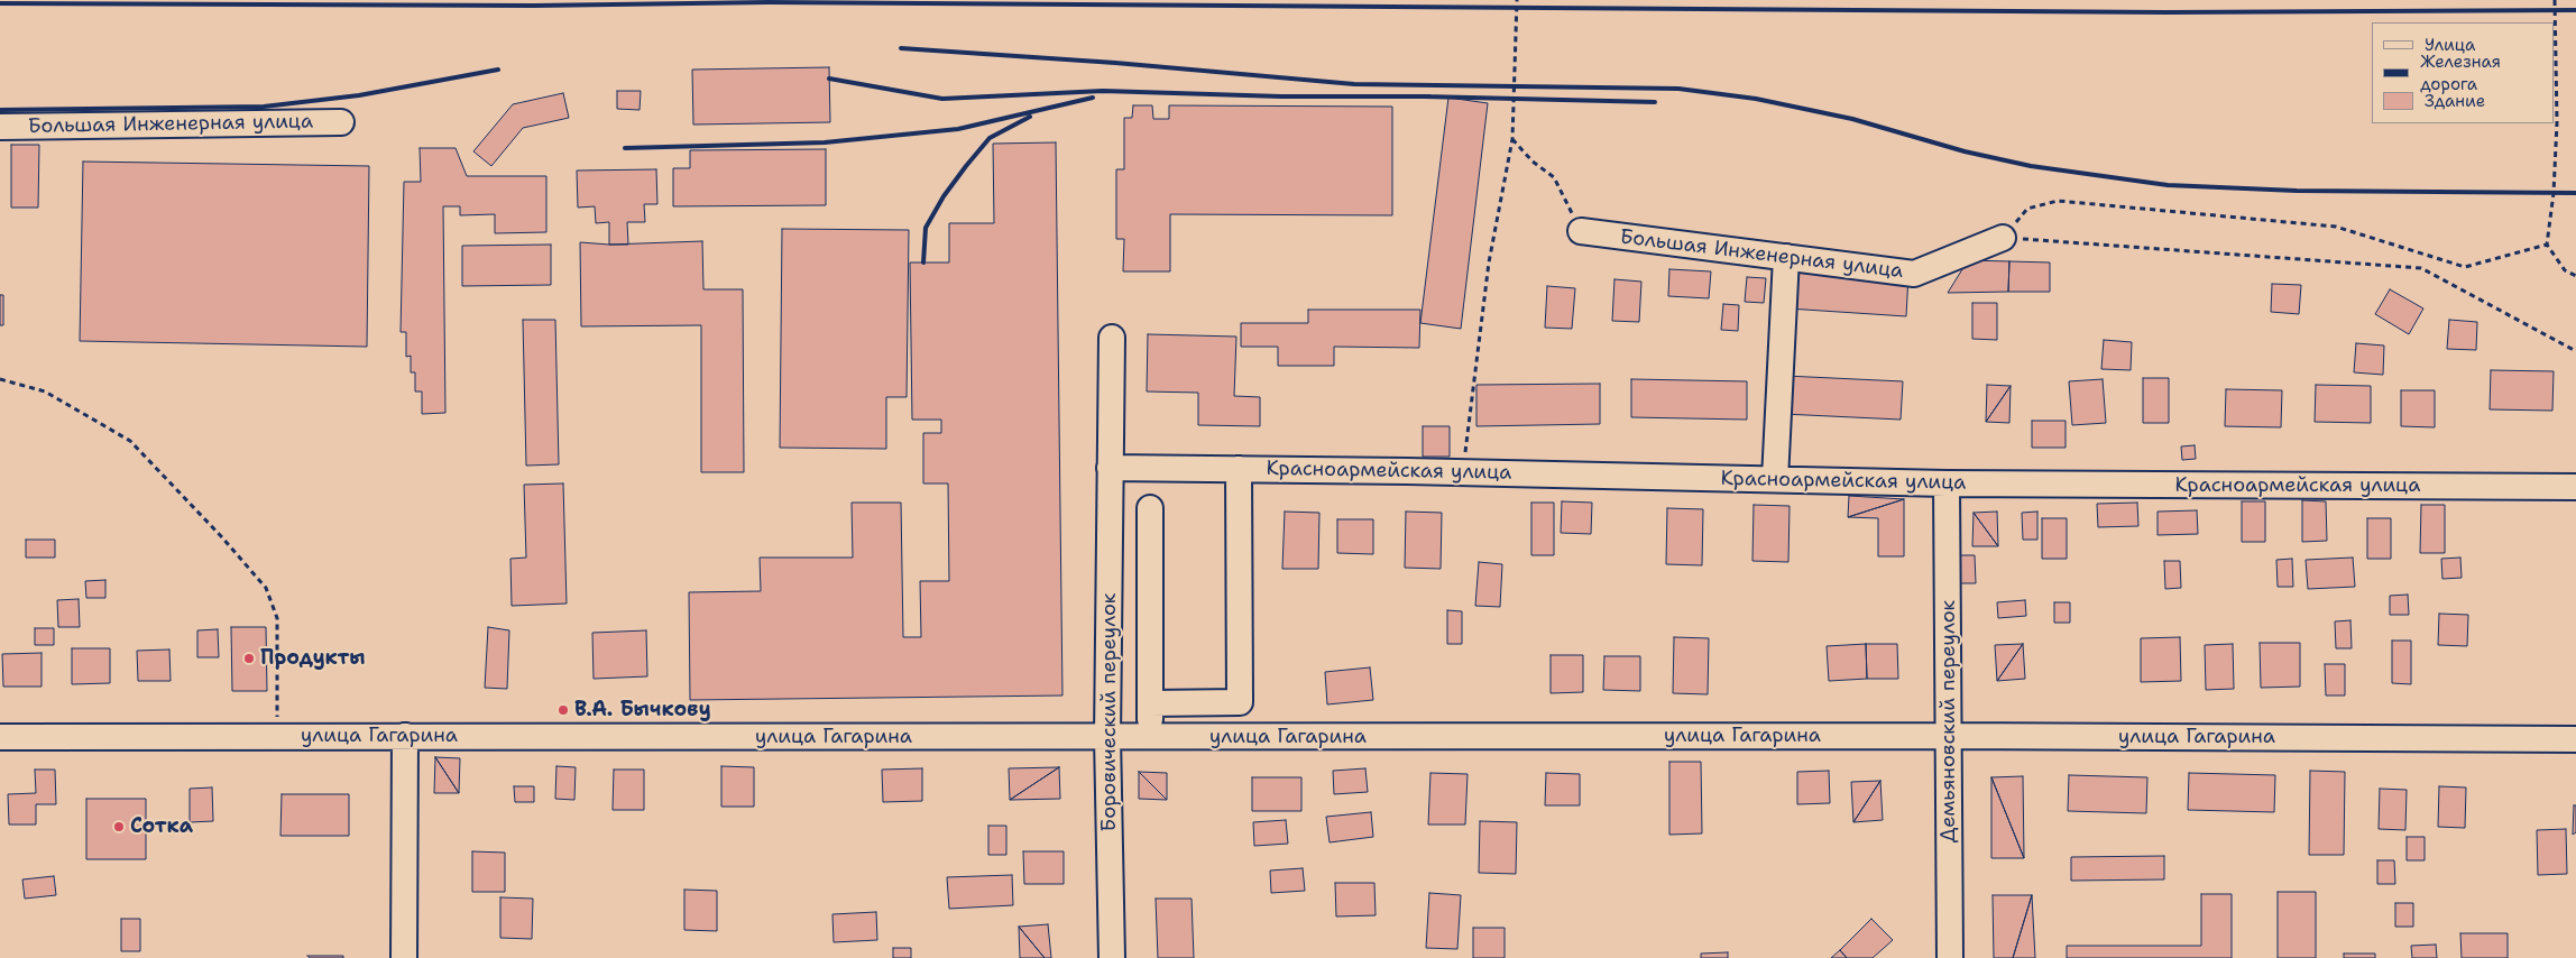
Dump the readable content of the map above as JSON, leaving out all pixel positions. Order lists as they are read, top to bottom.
{
  "streets": {
    "street": [
      "Большая Инженерная улица",
      "Красноармейская улица",
      "Боровический переулок",
      "Демьяновский переулок",
      "улица Гагарина"
    ]
  },
  "crossings": [
    ["Красноармейская улица", "Боровический переулок"],
    ["Красноармейская улица", "Демьяновский переулок"],
    ["Боровический переулок", "улица Гагарина"],
    ["Демьяновский переулок", "улица Гагарина"]
  ],
  "places": ["Продукты", "В.А. Бычкову", "Сотка"],
  "legend": ["Улица", "Железная дорога", "Здание"]
}
